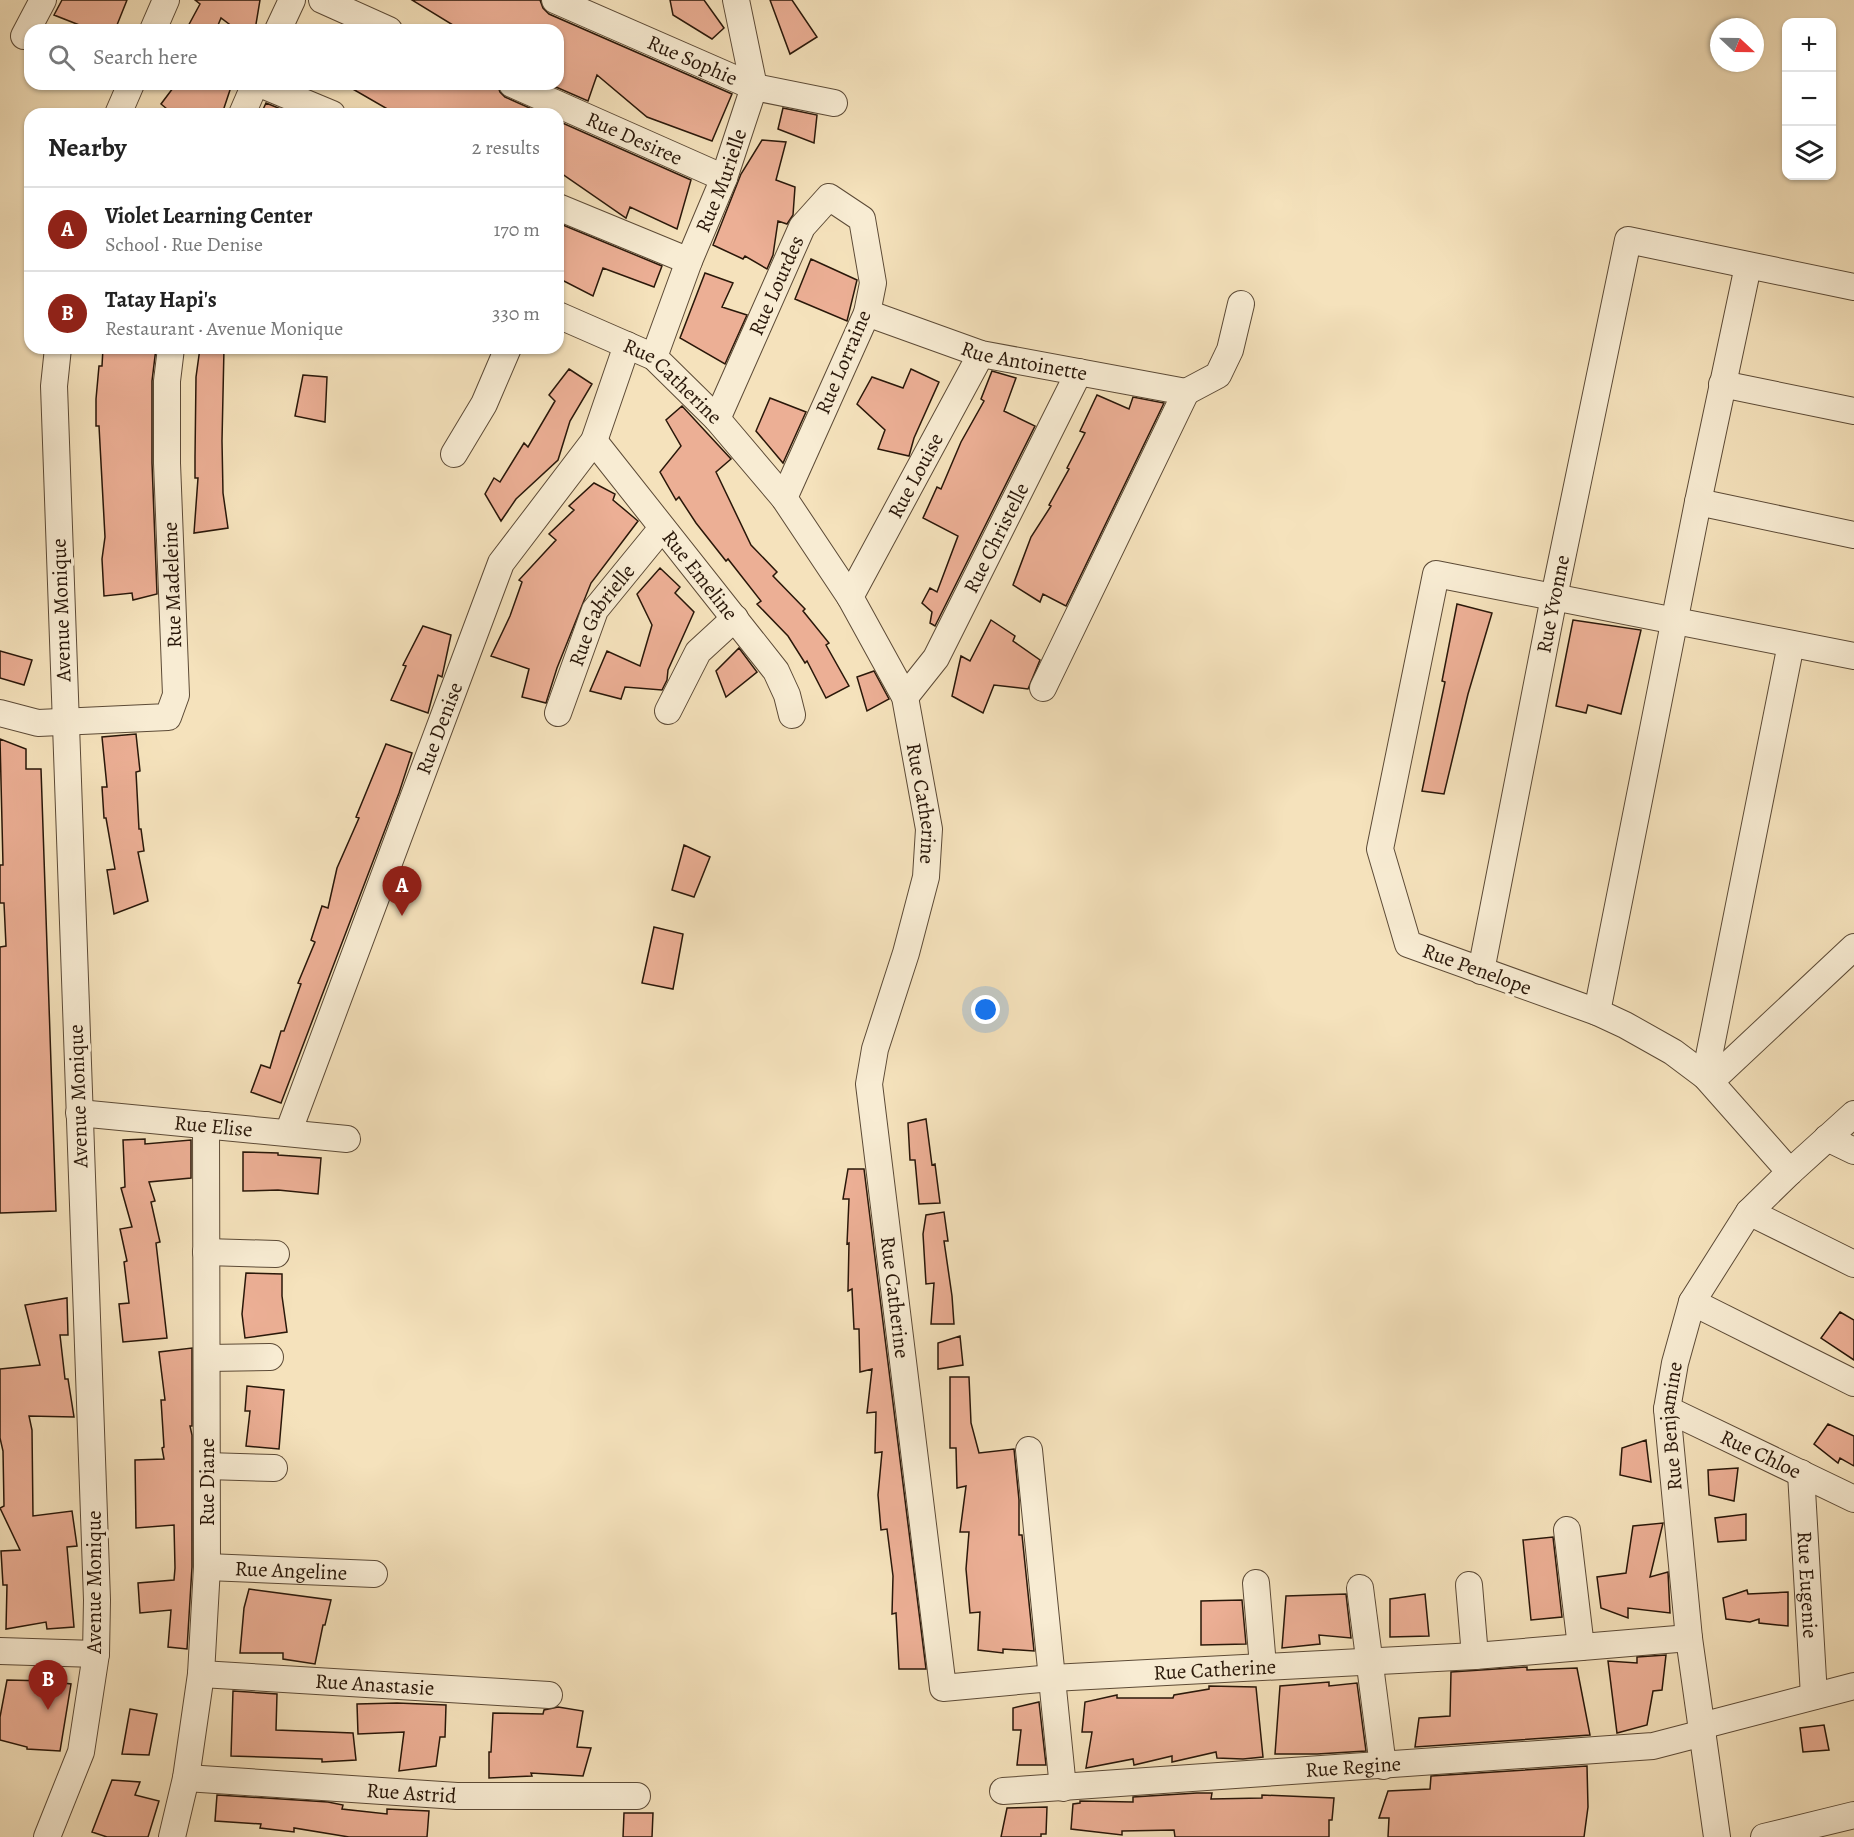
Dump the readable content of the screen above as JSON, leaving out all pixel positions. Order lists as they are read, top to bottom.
{
  "streets": {
    "street": [
      "Rue Sophie",
      "Rue Desiree",
      "Rue Murielle",
      "Rue Lourdes",
      "Rue Antoinette",
      "Rue Lorraine",
      "Rue Catherine",
      "Rue Louise",
      "Rue Christelle",
      "Rue Emeline",
      "Rue Madeleine",
      "Rue Yvonne",
      "Avenue Monique",
      "Rue Gabrielle",
      "Rue Denise",
      "Rue Penelope",
      "Rue Elise",
      "Rue Benjamine",
      "Rue Chloe",
      "Rue Diane",
      "Rue Angeline",
      "Rue Eugenie",
      "Rue Anastasie",
      "Rue Regine",
      "Rue Astrid"
    ]
  },
  "crossings": [
    ["Rue Sophie", "Rue Murielle"],
    ["Rue Desiree", "Rue Murielle"],
    ["Rue Murielle", "Rue Catherine"],
    ["Rue Lourdes", "Rue Lorraine"],
    ["Rue Lourdes", "Rue Catherine"],
    ["Rue Antoinette", "Rue Lorraine"],
    ["Rue Antoinette", "Rue Louise"],
    ["Rue Antoinette", "Rue Christelle"],
    ["Rue Lorraine", "Rue Catherine"],
    ["Rue Catherine", "Rue Louise"],
    ["Rue Catherine", "Rue Christelle"],
    ["Rue Catherine", "Rue Denise"],
    ["Rue Catherine", "Rue Benjamine"],
    ["Rue Emeline", "Rue Gabrielle"],
    ["Rue Emeline", "Rue Denise"],
    ["Rue Madeleine", "Avenue Monique"],
    ["Rue Yvonne", "Rue Penelope"],
    ["Avenue Monique", "Rue Elise"],
    ["Rue Denise", "Rue Elise"],
    ["Rue Penelope", "Rue Benjamine"],
    ["Rue Elise", "Rue Diane"],
    ["Rue Benjamine", "Rue Chloe"],
    ["Rue Benjamine", "Rue Regine"],
    ["Rue Chloe", "Rue Eugenie"],
    ["Rue Diane", "Rue Angeline"],
    ["Rue Diane", "Rue Anastasie"],
    ["Rue Diane", "Rue Astrid"],
    ["Rue Eugenie", "Rue Regine"]
  ],
  "north": "right",
  "page": {
    "map_buttons": ["+", "−"],
    "search": "Search here",
    "heading": ["Nearby", "2 results"],
    "list": [
      {
        "mark": "A",
        "name": "Violet Learning Center",
        "note": "School · Rue Denise",
        "value": "170 m"
      },
      {
        "mark": "B",
        "name": "Tatay Hapi's",
        "note": "Restaurant · Avenue Monique",
        "value": "330 m"
      }
    ],
    "pins": ["A", "B"]
  }
}
